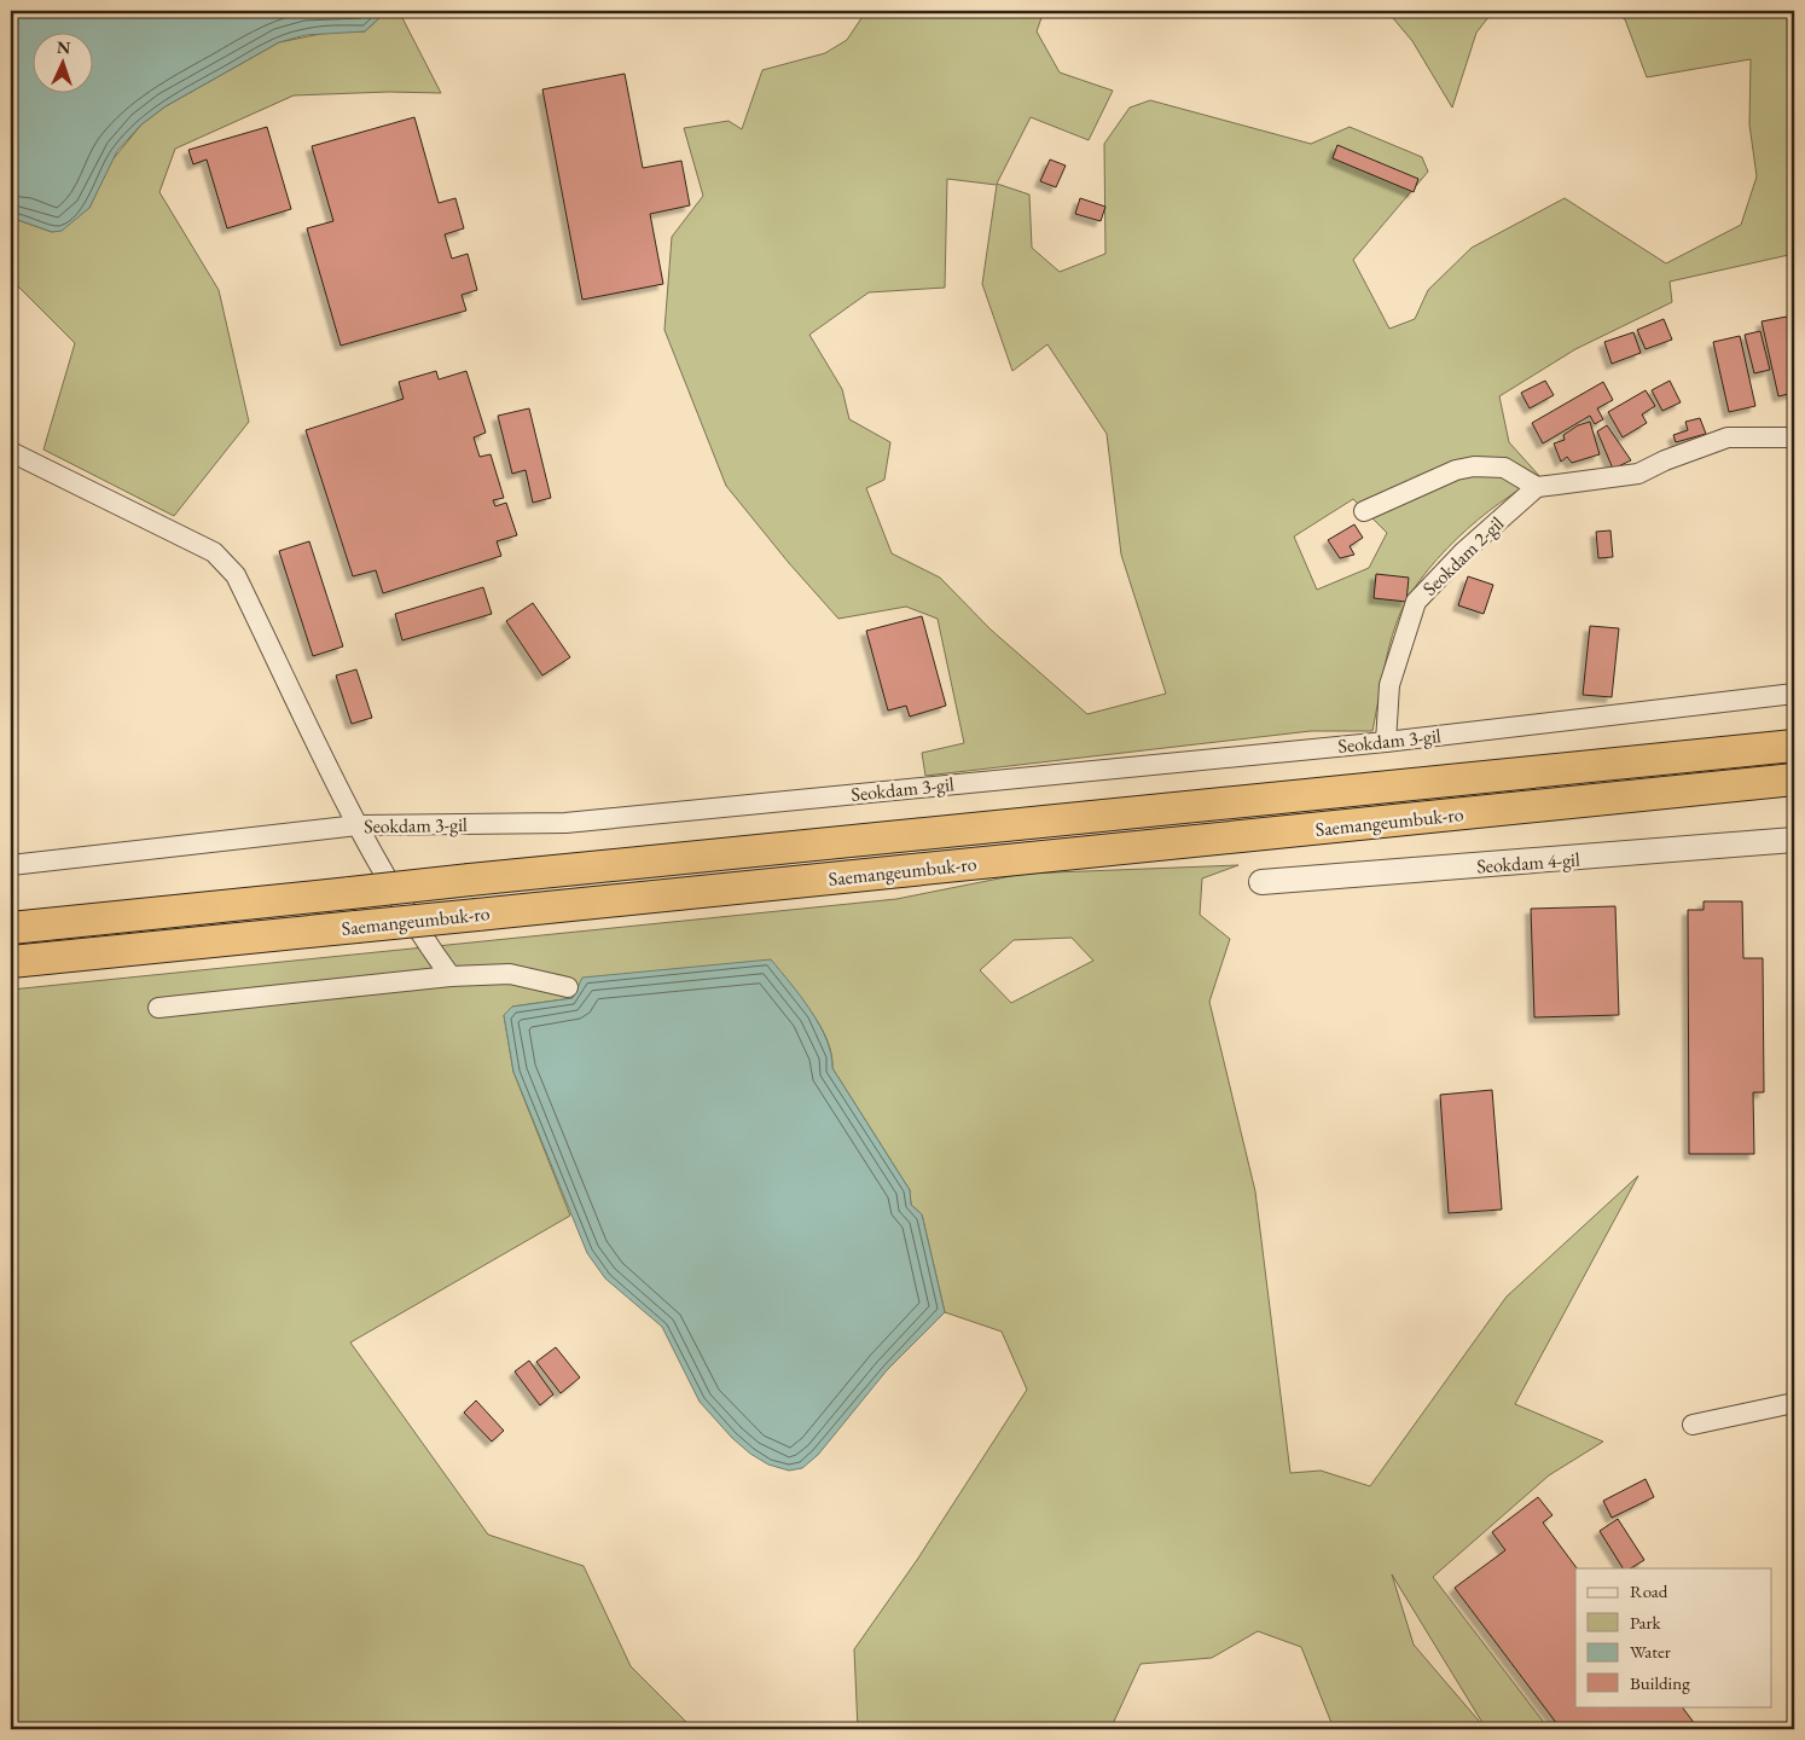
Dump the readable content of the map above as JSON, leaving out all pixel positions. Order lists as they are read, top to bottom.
{
  "streets": {
    "highway": ["Saemangeumbuk-ro"],
    "street": ["Seokdam 2-gil", "Seokdam 3-gil", "Seokdam 4-gil"]
  },
  "crossings": [
    ["Seokdam 2-gil", "Seokdam 3-gil"]
  ],
  "legend": [
    "Road",
    "Park",
    "Water",
    "Building"
  ],
  "north": "top"
}
